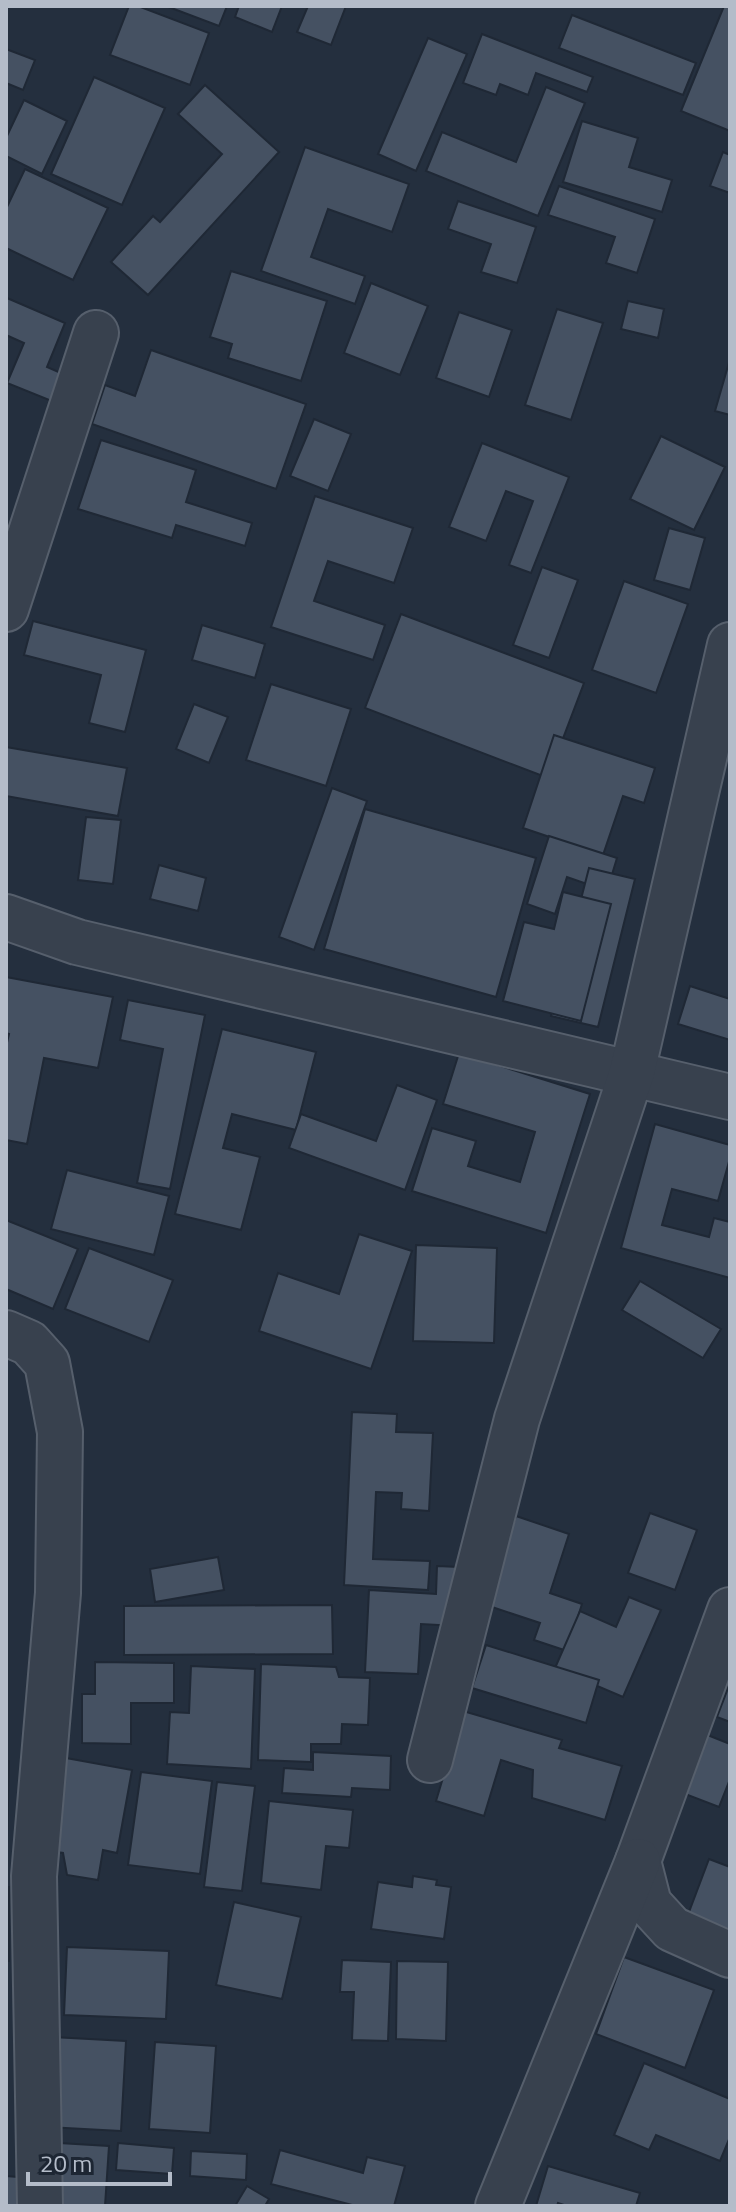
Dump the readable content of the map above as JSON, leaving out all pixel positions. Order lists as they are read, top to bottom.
{
  "scale_bar": "20 m"
}
